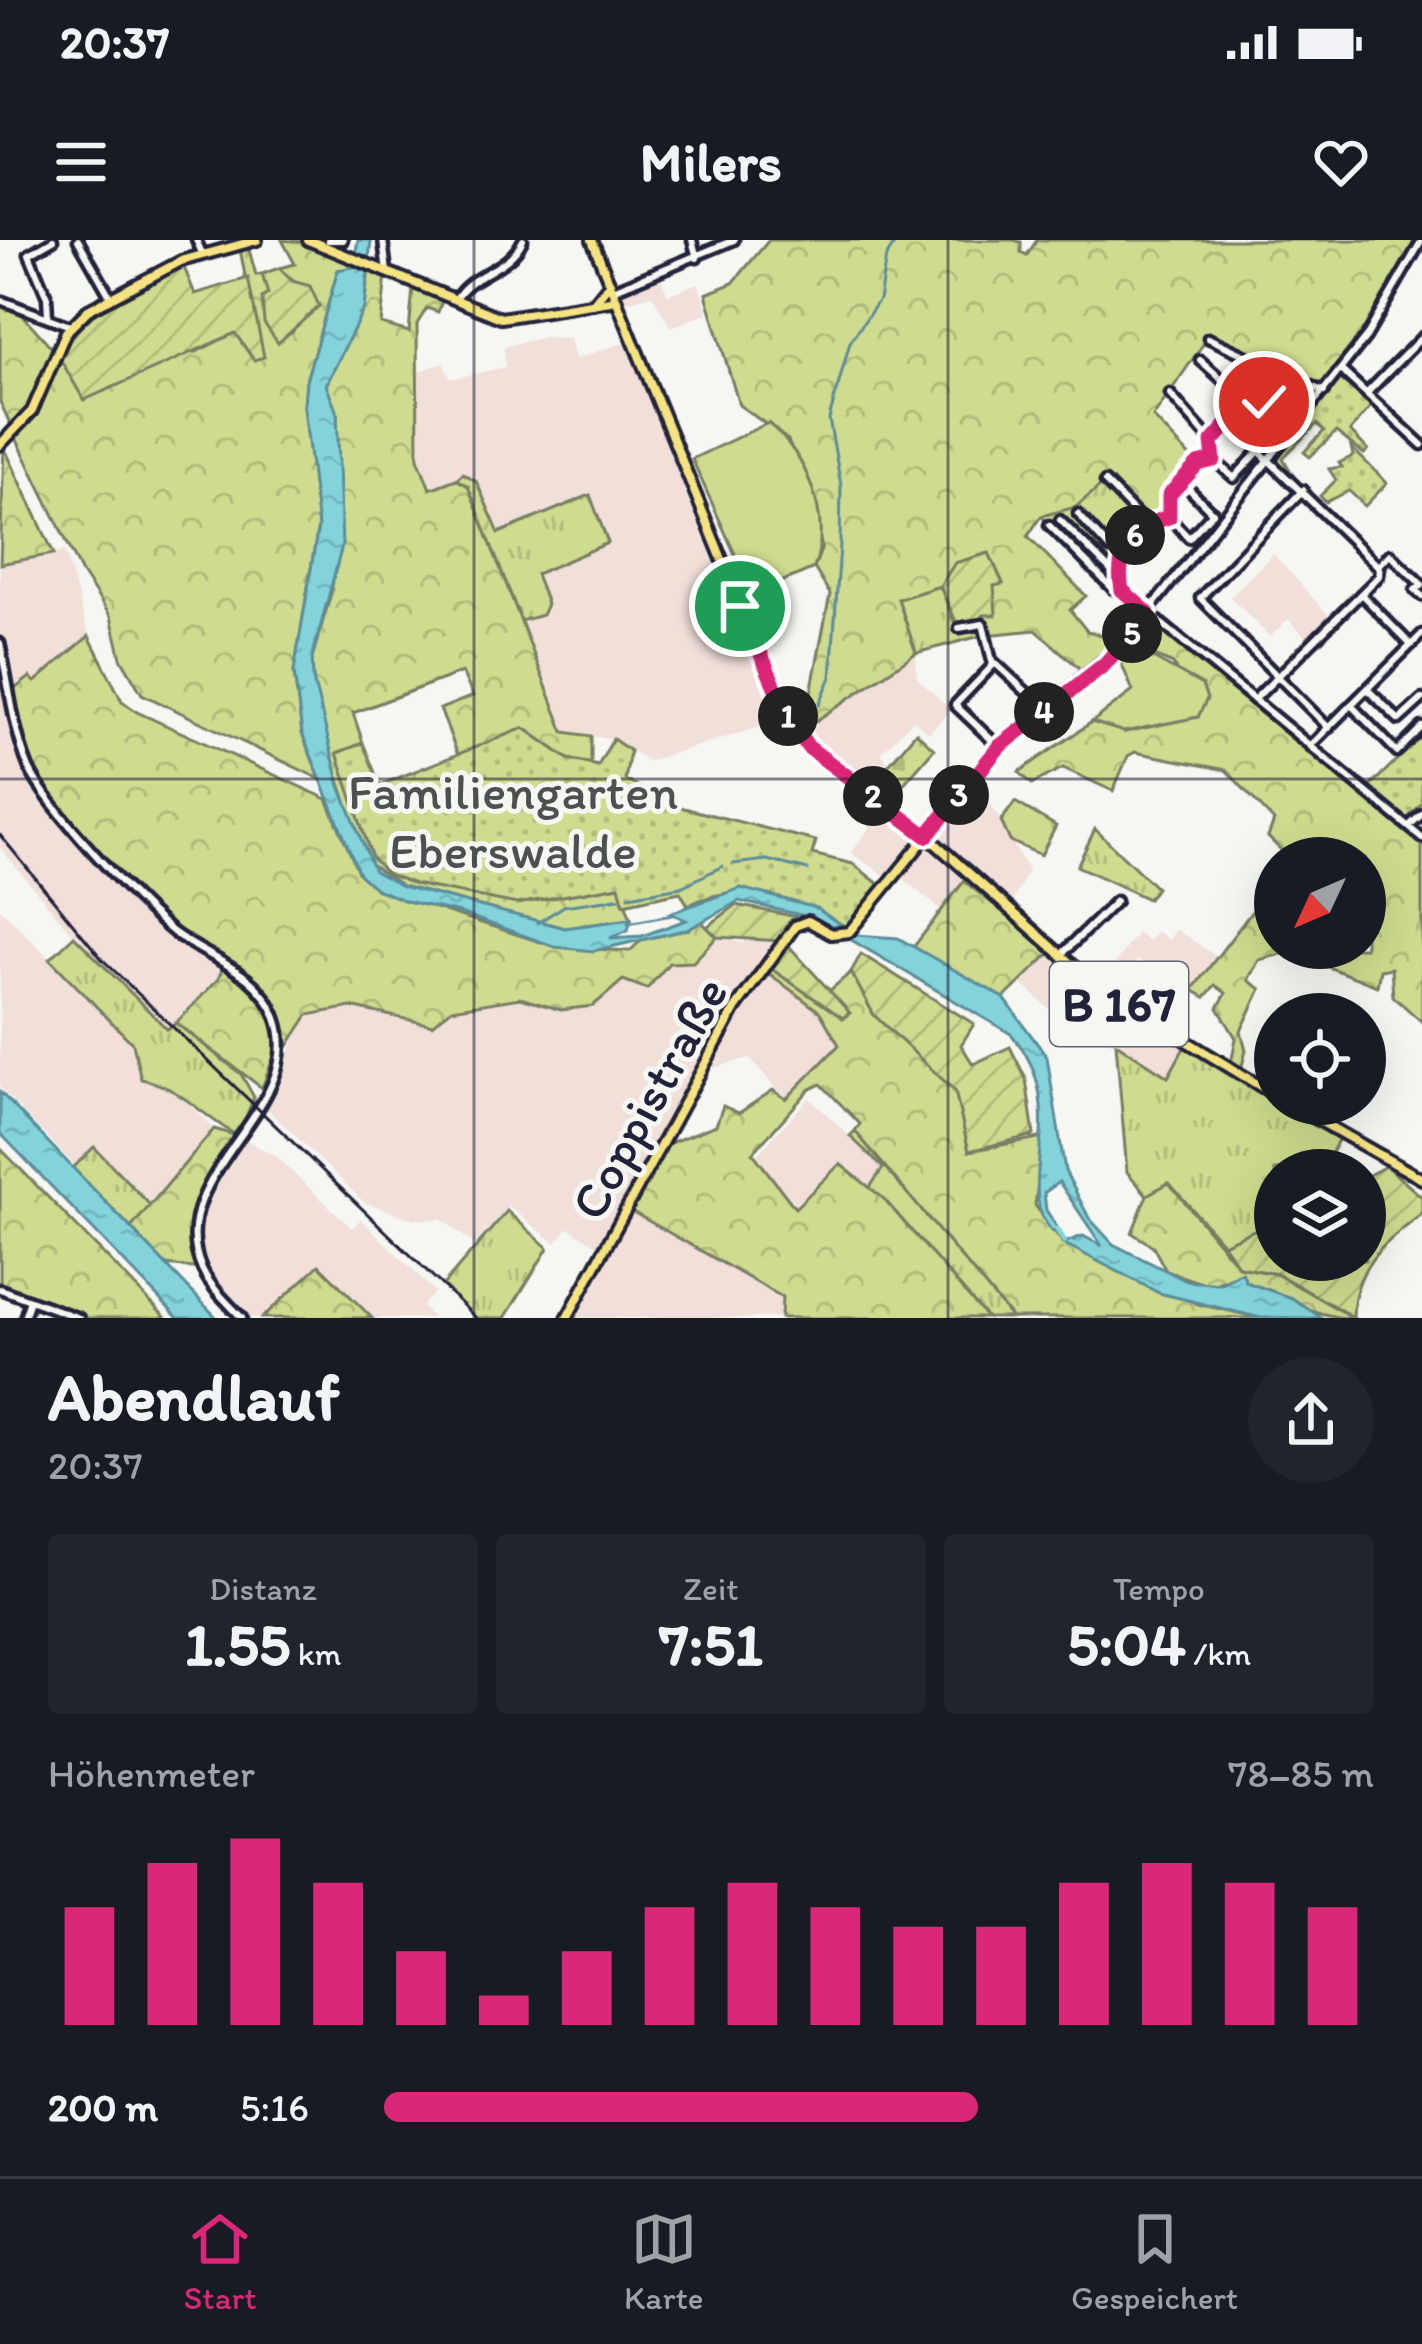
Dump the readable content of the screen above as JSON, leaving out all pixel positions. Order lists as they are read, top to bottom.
{
  "streets": {
    "main road": ["B 167", "Coppistraße"]
  },
  "crossings": [
    ["B 167", "Coppistraße"]
  ],
  "parks": ["Familiengarten Eberswalde"],
  "north": "bottom left",
  "page": {
    "status": "20:37",
    "header": "Milers",
    "pins": [
      "6",
      "5",
      "4",
      "1",
      "3",
      "2"
    ],
    "heading": ["Abendlauf", "20:37"],
    "stats": [
      ["Distanz", "1.55 km"],
      ["Zeit", "7:51"],
      ["Tempo", "5:04 /km"]
    ],
    "chart": ["Höhenmeter", "78–85 m"],
    "list": [
      {
        "name": "200 m",
        "note": "5:16"
      }
    ],
    "tabs": ["Start", "Karte", "Gespeichert"]
  }
}
